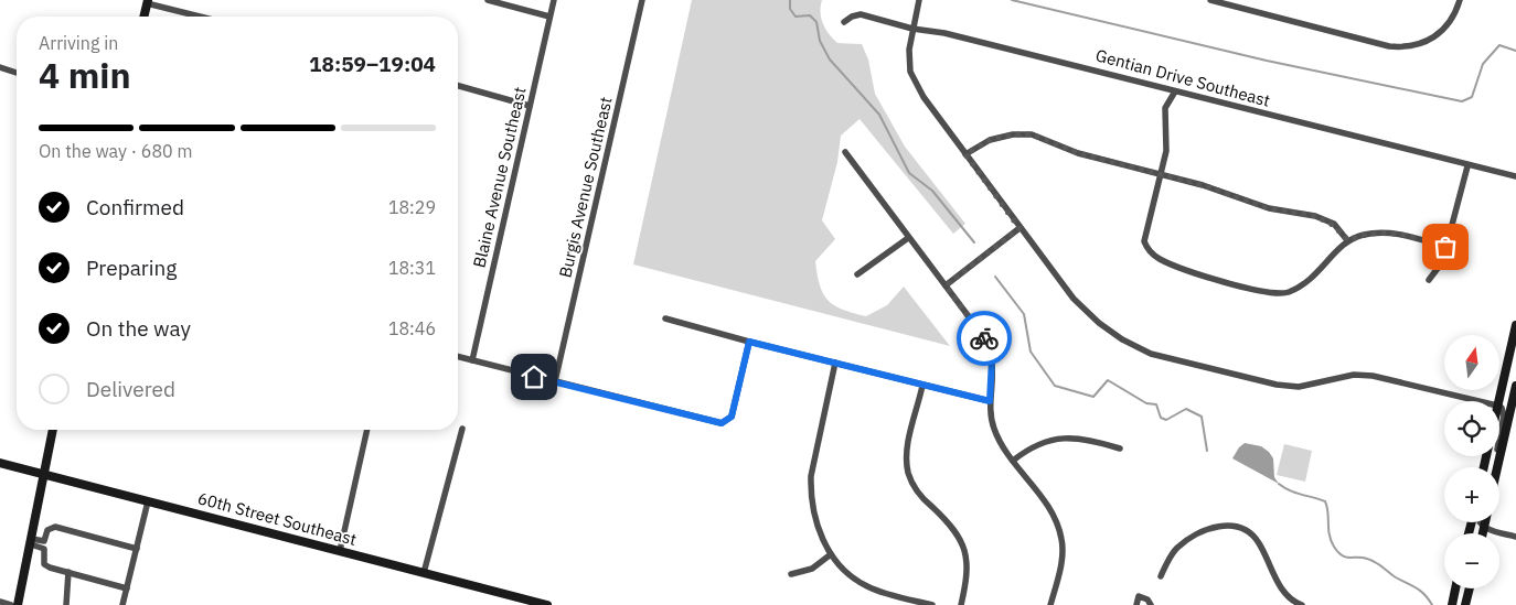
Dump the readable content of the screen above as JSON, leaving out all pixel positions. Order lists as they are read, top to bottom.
{
  "streets": {
    "main road": ["60th Street Southeast"],
    "street": ["Gentian Drive Southeast", "Blaine Avenue Southeast", "Burgis Avenue Southeast"]
  },
  "north": "top",
  "page": {
    "heading": ["4 min", "Arriving in", "18:59–19:04"],
    "bar": "On the way · 680 m",
    "list": [
      ["Confirmed", "18:29"],
      ["Preparing", "18:31"],
      ["On the way", "18:46"],
      "Delivered"
    ],
    "map_buttons": ["+", "−"]
  }
}
